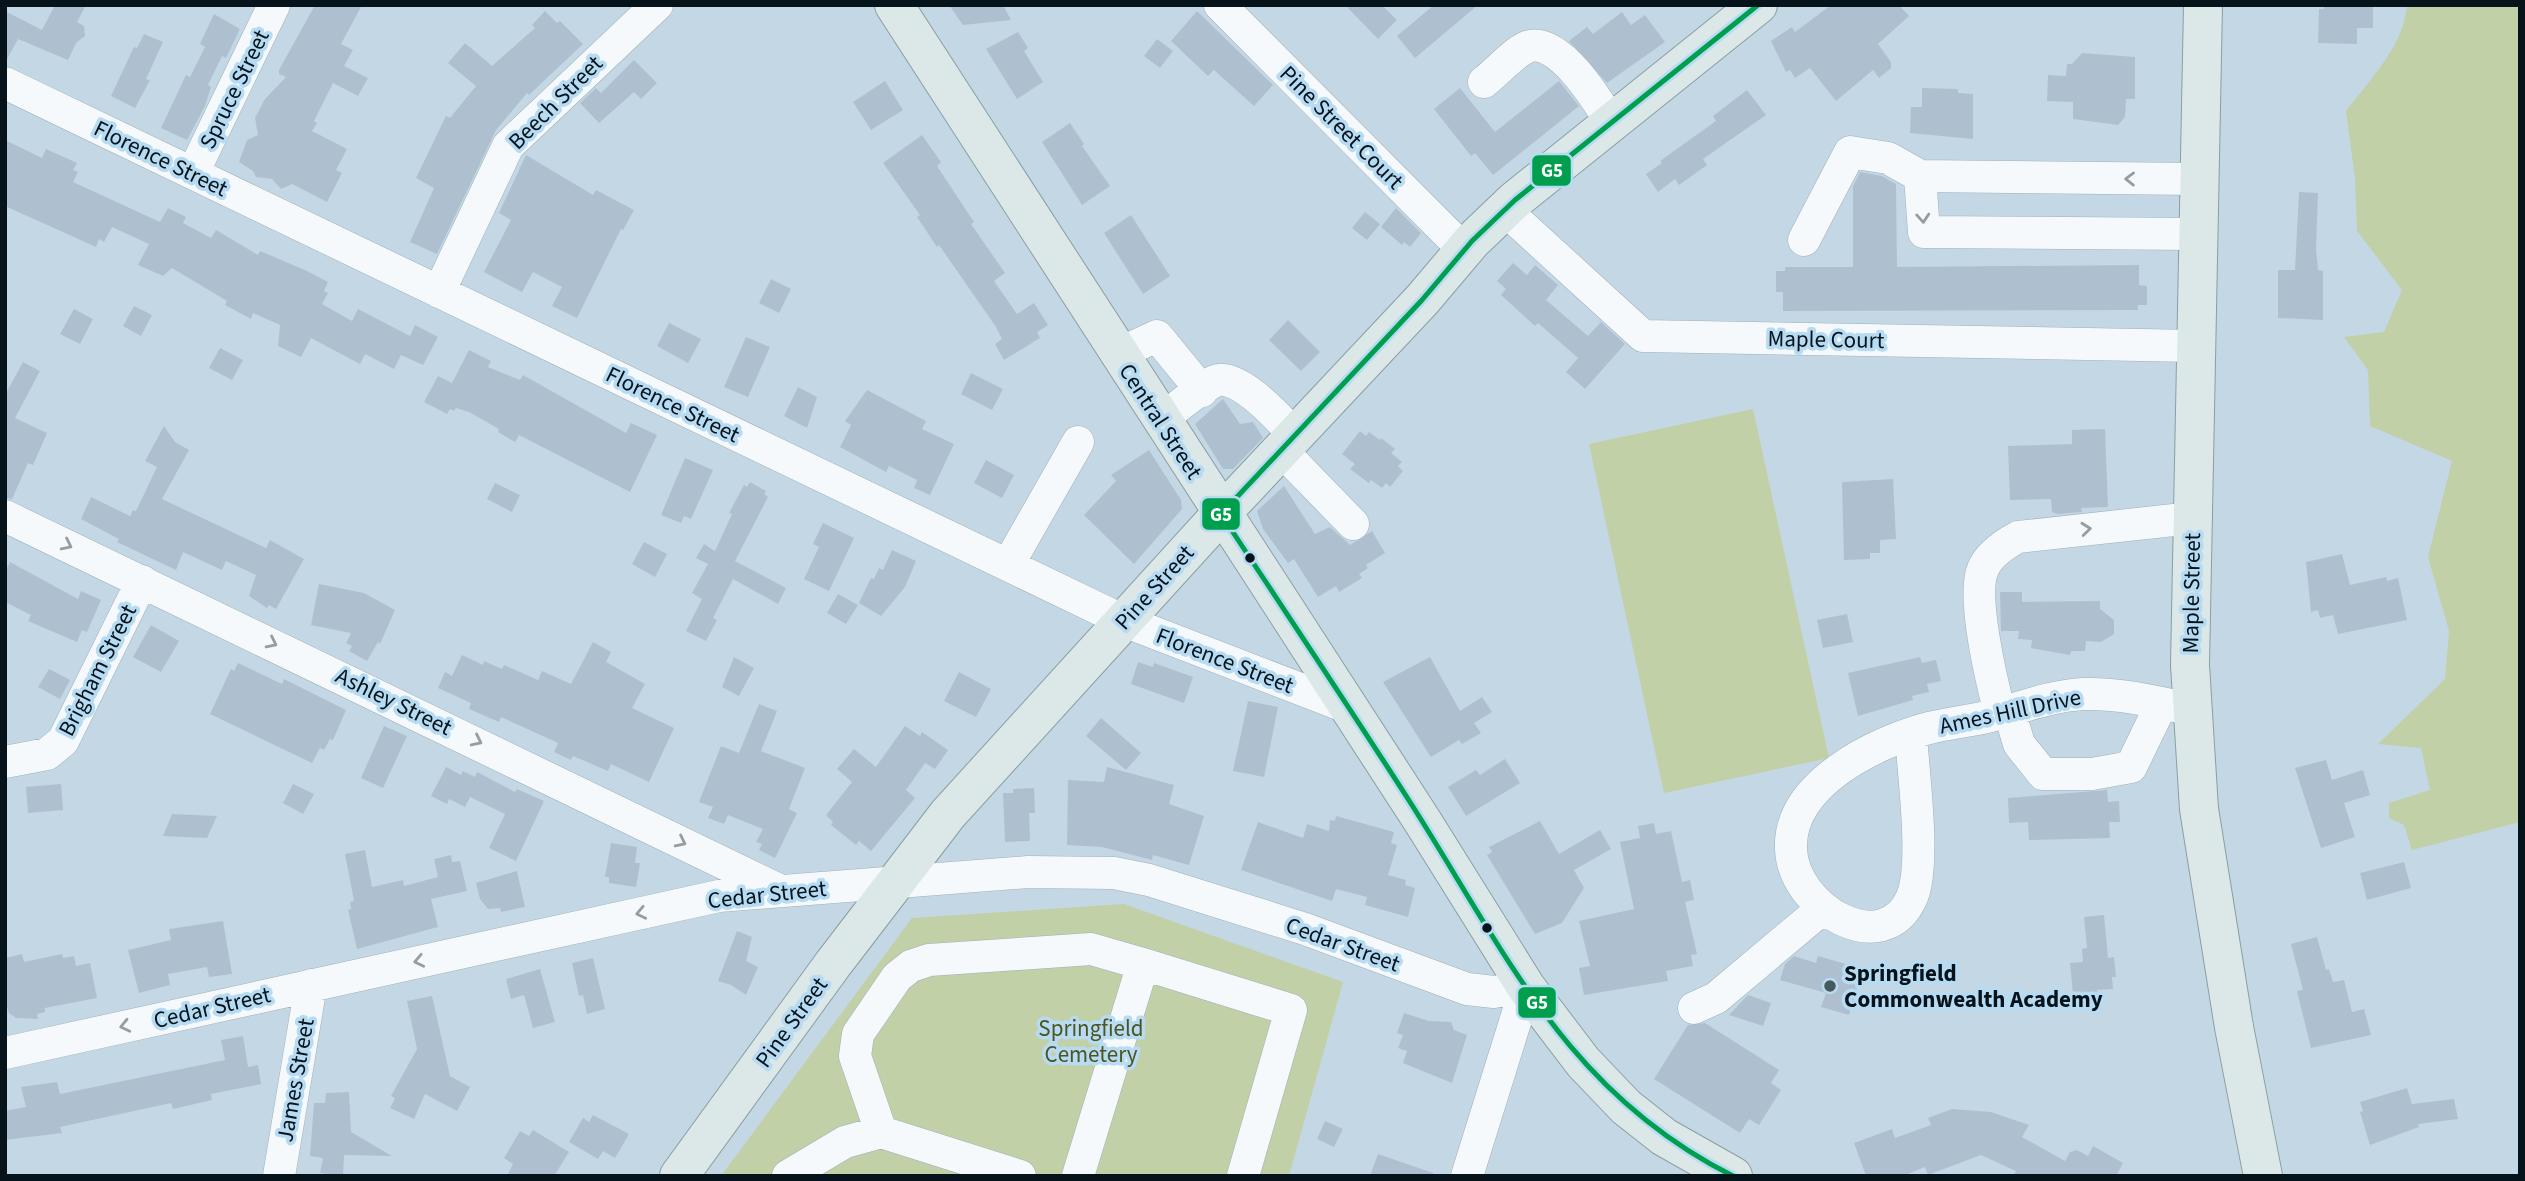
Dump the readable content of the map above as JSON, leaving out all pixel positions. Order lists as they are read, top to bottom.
{
  "streets": {
    "main road": ["Central Street", "Pine Street", "Maple Street"],
    "street": [
      "Spruce Street",
      "Beech Street",
      "Pine Street Court",
      "Florence Street",
      "Maple Court",
      "Brigham Street",
      "Ashley Street",
      "Ames Hill Drive",
      "Cedar Street",
      "James Street"
    ]
  },
  "crossings": [
    ["Spruce Street", "Florence Street"],
    ["Beech Street", "Florence Street"],
    ["Pine Street Court", "Pine Street"],
    ["Florence Street", "Central Street"],
    ["Florence Street", "Pine Street"],
    ["Maple Court", "Pine Street"],
    ["Maple Court", "Maple Street"],
    ["Central Street", "Pine Street"],
    ["Central Street", "Cedar Street"],
    ["Pine Street", "Cedar Street"],
    ["Maple Street", "Ames Hill Drive"],
    ["Brigham Street", "Ashley Street"],
    ["Ashley Street", "Cedar Street"],
    ["Cedar Street", "James Street"]
  ],
  "one_way": ["Ashley Street", "Cedar Street"],
  "parks": ["Springfield Cemetery"],
  "places": ["Springfield Commonwealth Academy"],
  "lines": ["transit line G5"]
}
